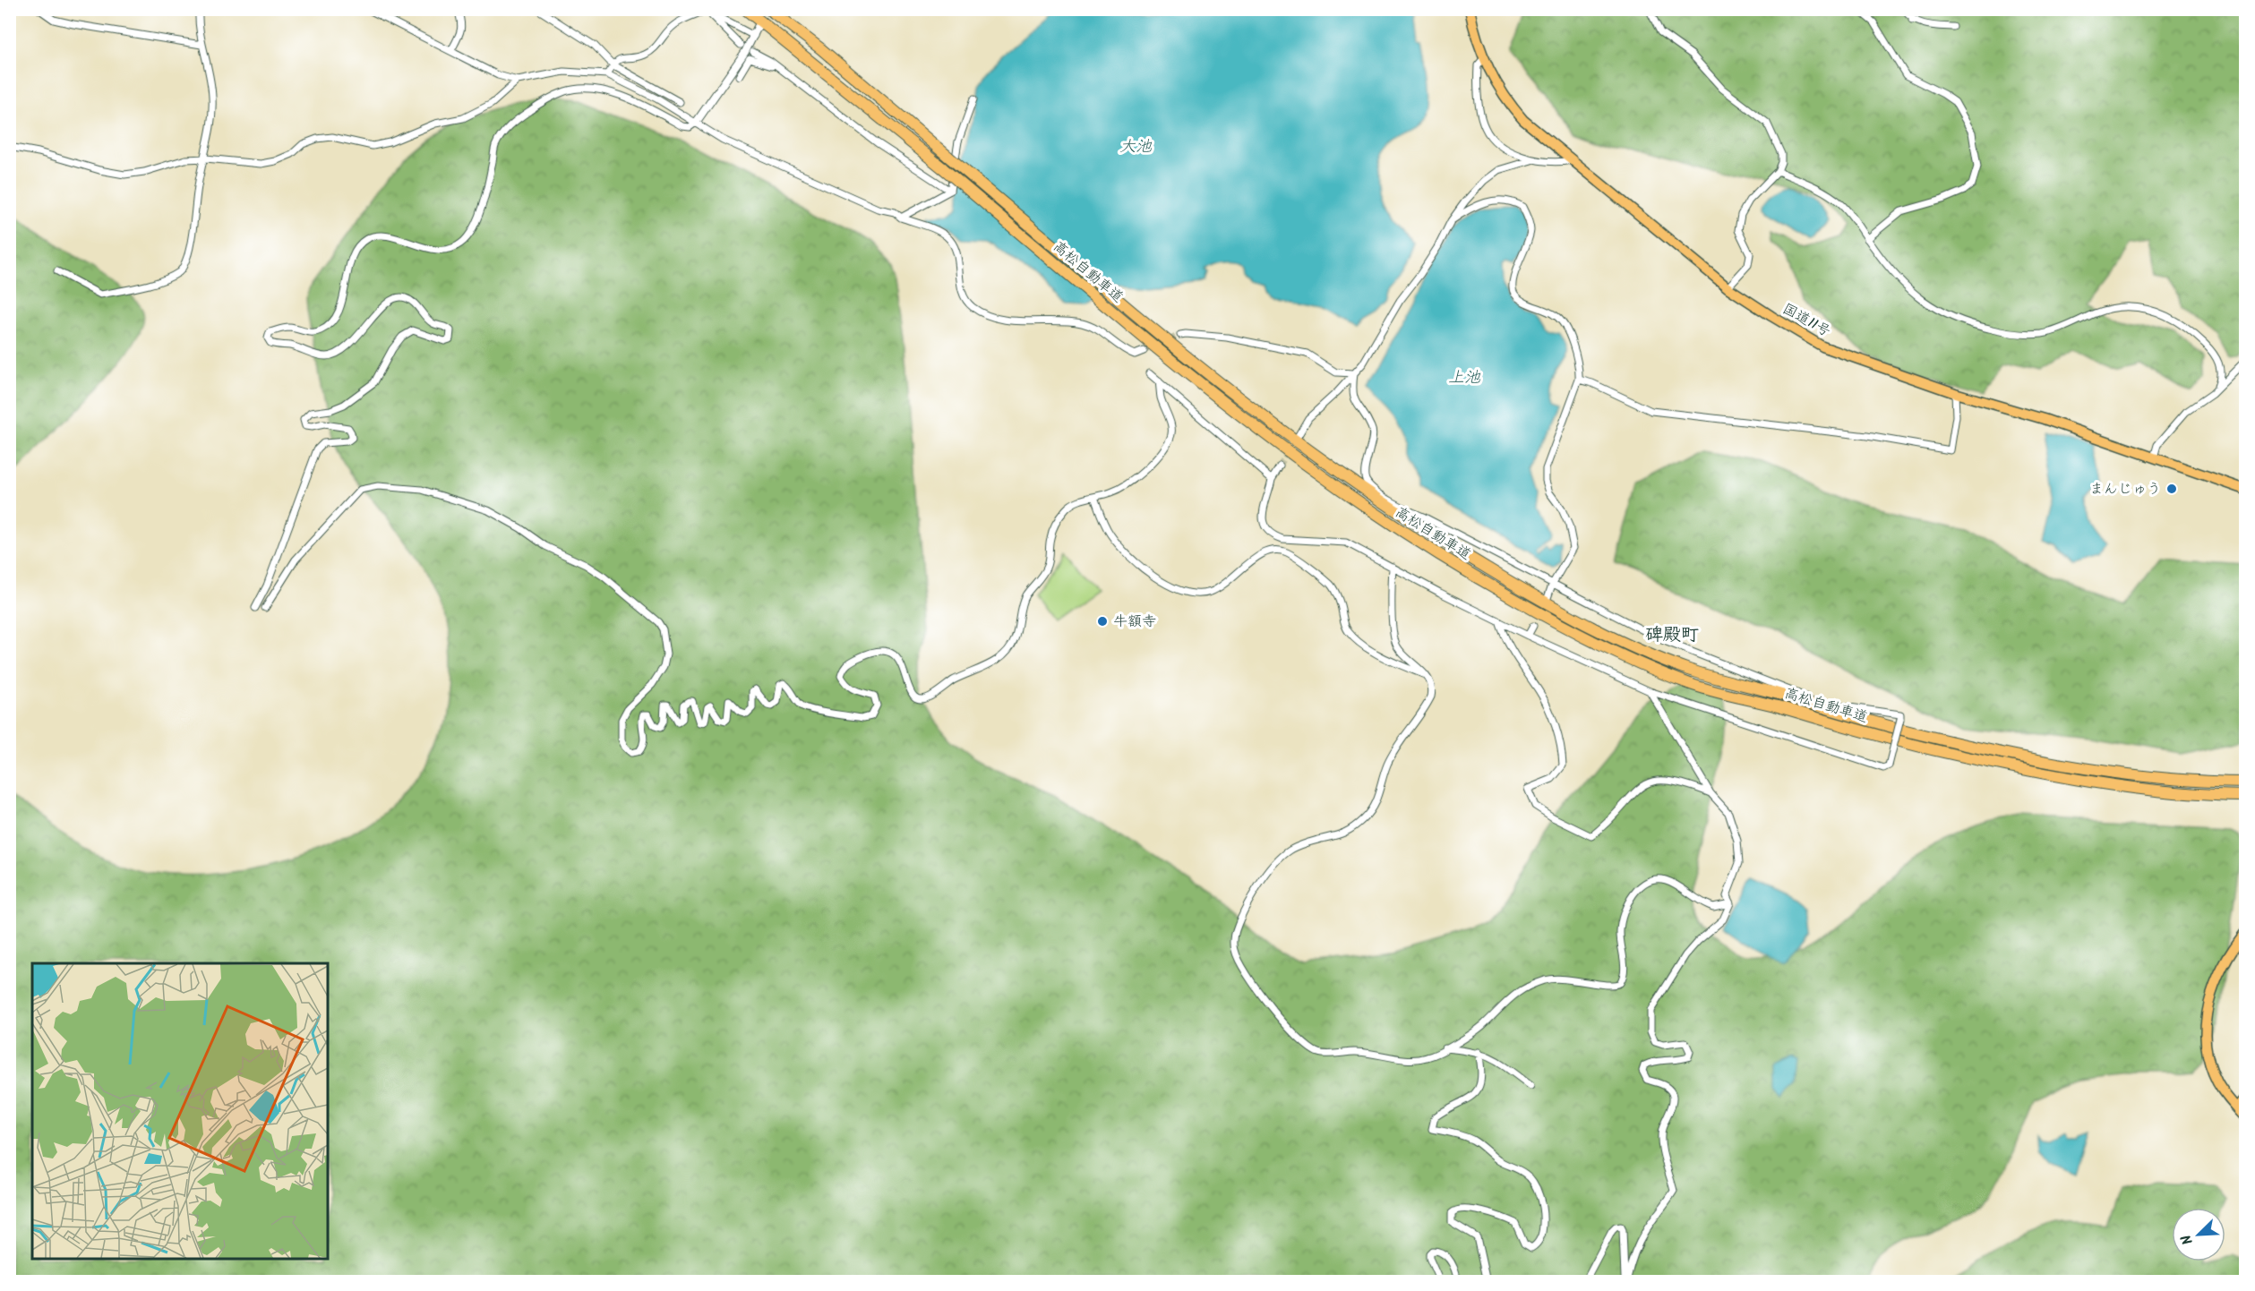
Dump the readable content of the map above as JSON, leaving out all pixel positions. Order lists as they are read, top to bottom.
{
  "streets": {
    "highway": ["高松自動車道"],
    "main road": ["国道11号"]
  },
  "districts": ["碑殿町"],
  "water": ["大池", "上池"],
  "places": ["まんじゅう", "牛額寺"],
  "north": "bottom left"
}
